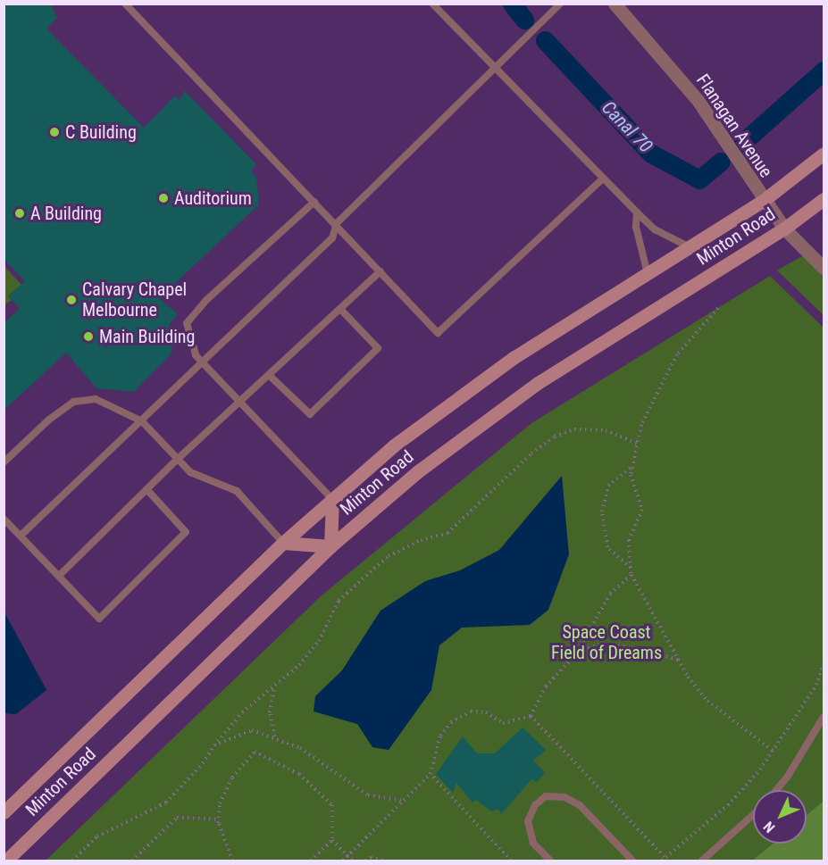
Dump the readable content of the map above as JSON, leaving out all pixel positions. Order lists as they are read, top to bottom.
{
  "streets": {
    "main road": ["Minton Road"],
    "street": ["Flanagan Avenue"]
  },
  "crossings": [
    ["Flanagan Avenue", "Minton Road"]
  ],
  "water": ["Canal 70"],
  "parks": ["Space Coast Field of Dreams"],
  "places": [
    "C Building",
    "Auditorium",
    "A Building",
    "Calvary Chapel Melbourne",
    "Main Building"
  ],
  "north": "bottom left"
}
